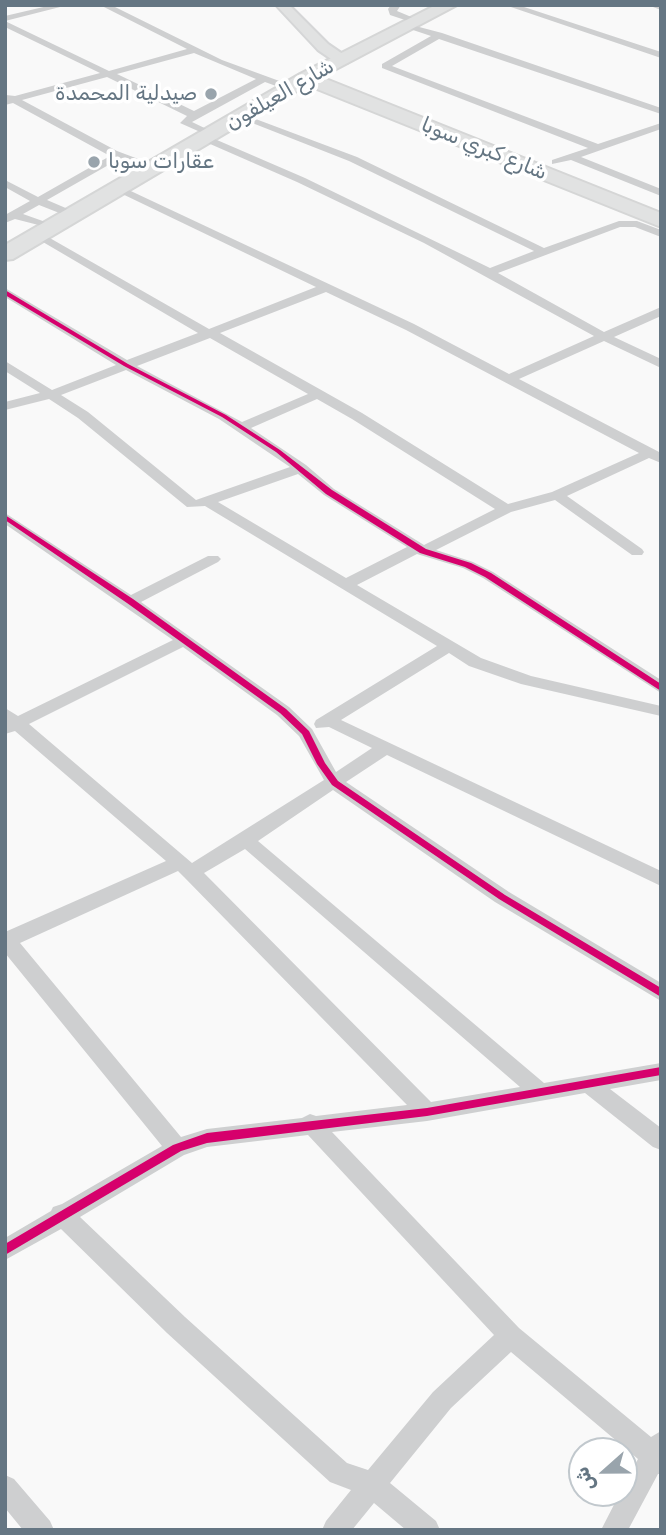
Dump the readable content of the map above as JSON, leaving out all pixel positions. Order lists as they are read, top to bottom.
{
  "streets": {
    "highway": ["شارع العيلفون", "شارع كبري سوبا"]
  },
  "crossings": [
    ["شارع العيلفون", "شارع كبري سوبا"]
  ],
  "places": ["صيدلية المحمدة", "عقارات سوبا"],
  "north": "left"
}
